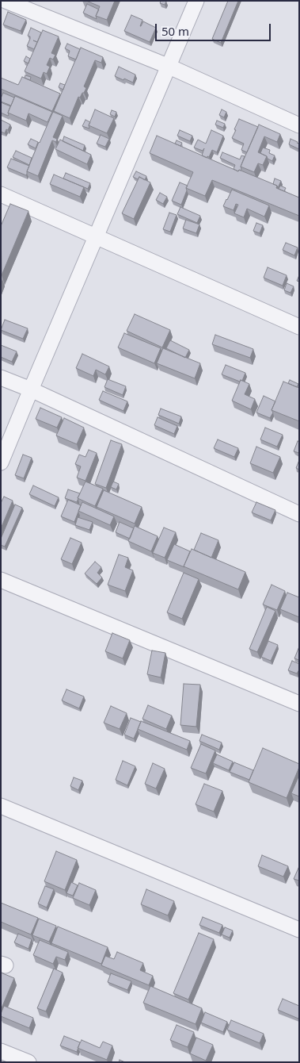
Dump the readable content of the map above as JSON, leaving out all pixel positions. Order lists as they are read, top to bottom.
{
  "scale_bar": "50 m"
}
